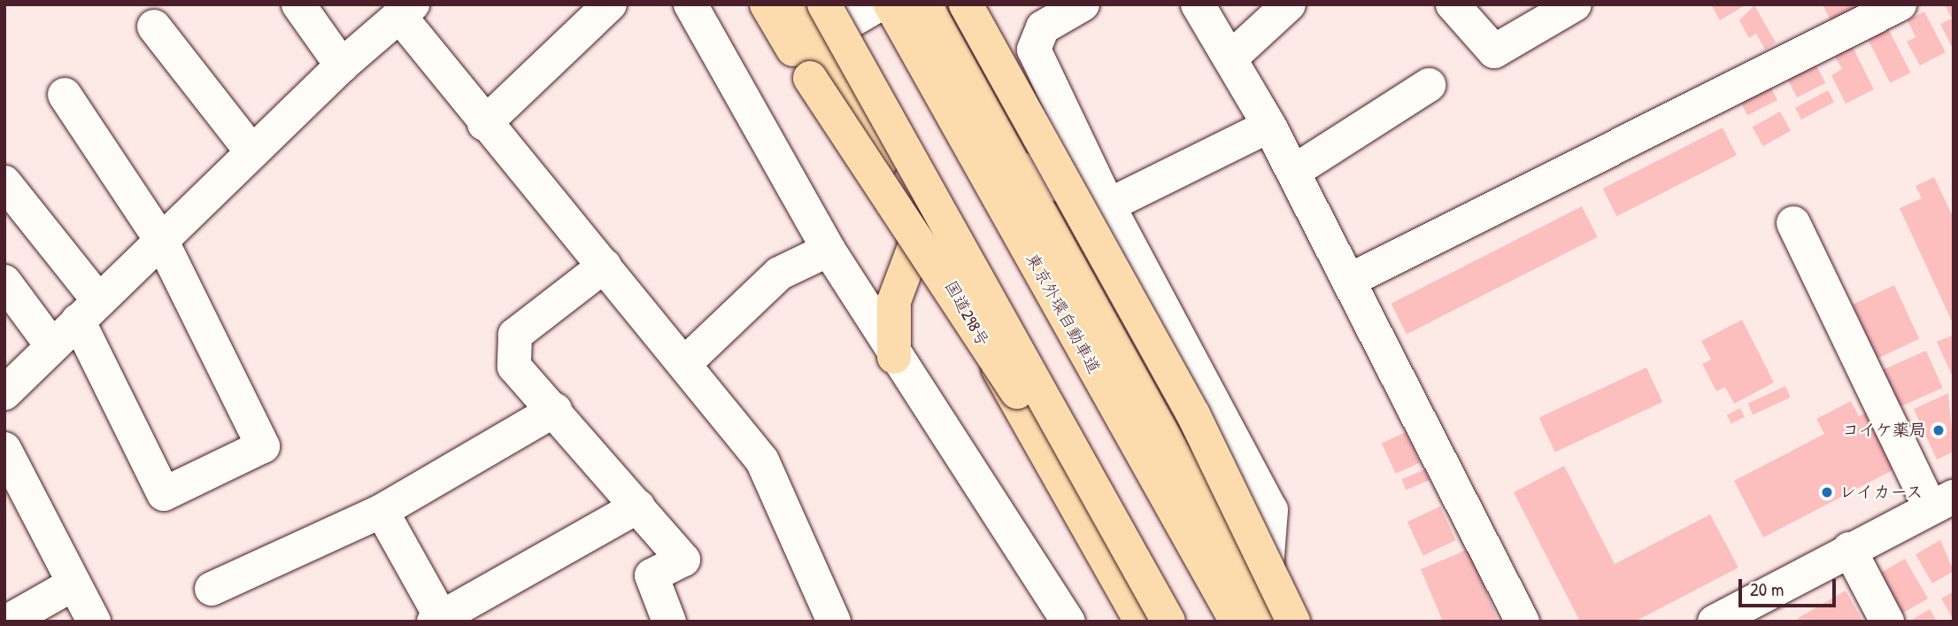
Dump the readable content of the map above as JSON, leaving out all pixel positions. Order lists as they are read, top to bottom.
{
  "streets": {
    "highway": ["国道298号", "東京外環自動車道"]
  },
  "places": ["コイケ薬局", "レイカース"],
  "scale_bar": "20 m"
}
